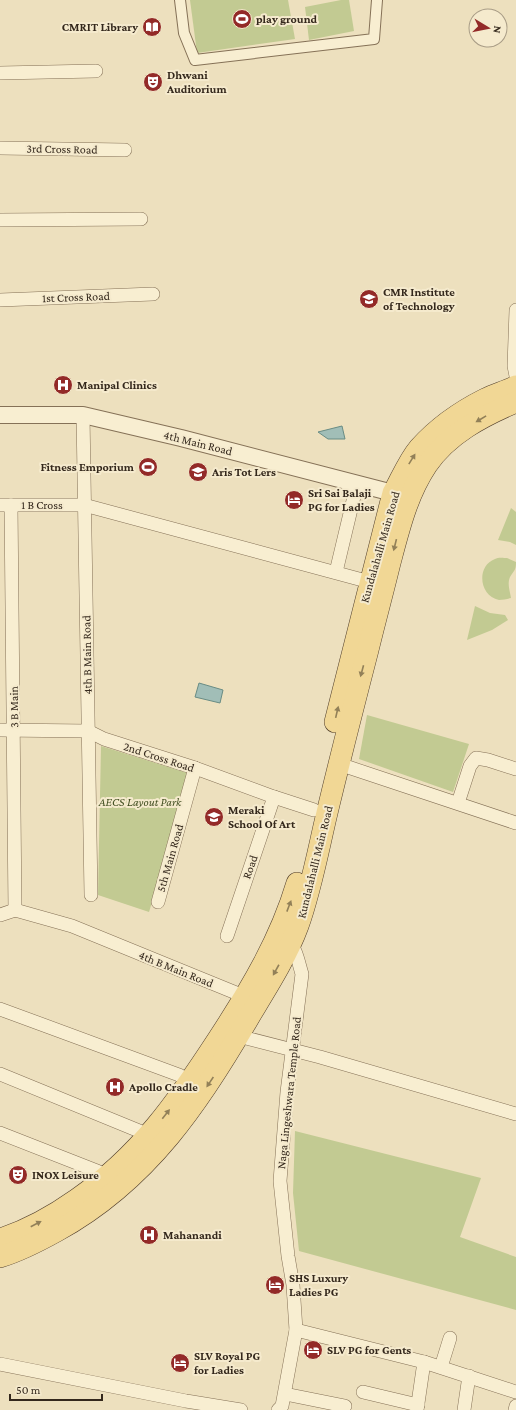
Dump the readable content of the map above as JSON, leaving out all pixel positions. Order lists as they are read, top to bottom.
{
  "streets": {
    "main road": ["Kundalahalli Main Road"],
    "street": [
      "3rd Cross Road",
      "1st Cross Road",
      "4th Main Road",
      "1 B Cross",
      "4th B Main Road",
      "3 B Main",
      "2nd Cross Road",
      "5th Main Road",
      "Road",
      "Naga Lingeshwara Temple Road"
    ]
  },
  "crossings": [
    ["4th Main Road", "Kundalahalli Main Road"],
    ["4th Main Road", "4th B Main Road"],
    ["1 B Cross", "4th B Main Road"],
    ["1 B Cross", "3 B Main"],
    ["Kundalahalli Main Road", "4th B Main Road"],
    ["Kundalahalli Main Road", "2nd Cross Road"],
    ["Kundalahalli Main Road", "Naga Lingeshwara Temple Road"],
    ["4th B Main Road", "3 B Main"],
    ["4th B Main Road", "2nd Cross Road"],
    ["3 B Main", "2nd Cross Road"],
    ["2nd Cross Road", "5th Main Road"],
    ["2nd Cross Road", "Road"]
  ],
  "parks": ["AECS Layout Park"],
  "places": {
    "sports": ["play ground", "Fitness Emporium"],
    "library": ["CMRIT Library"],
    "theatre": ["Dhwani Auditorium", "INOX Leisure"],
    "school or university": ["CMR Institute of Technology", "Aris Tot Lers", "Meraki School Of Art"],
    "hospital": ["Manipal Clinics", "Apollo Cradle", "Mahanandi"],
    "hotel": [
      "Sri Sai Balaji PG for Ladies",
      "SHS Luxury Ladies PG",
      "SLV PG for Gents",
      "SLV Royal PG for Ladies"
    ]
  },
  "scale_bar": "50 m",
  "north": "right"
}
